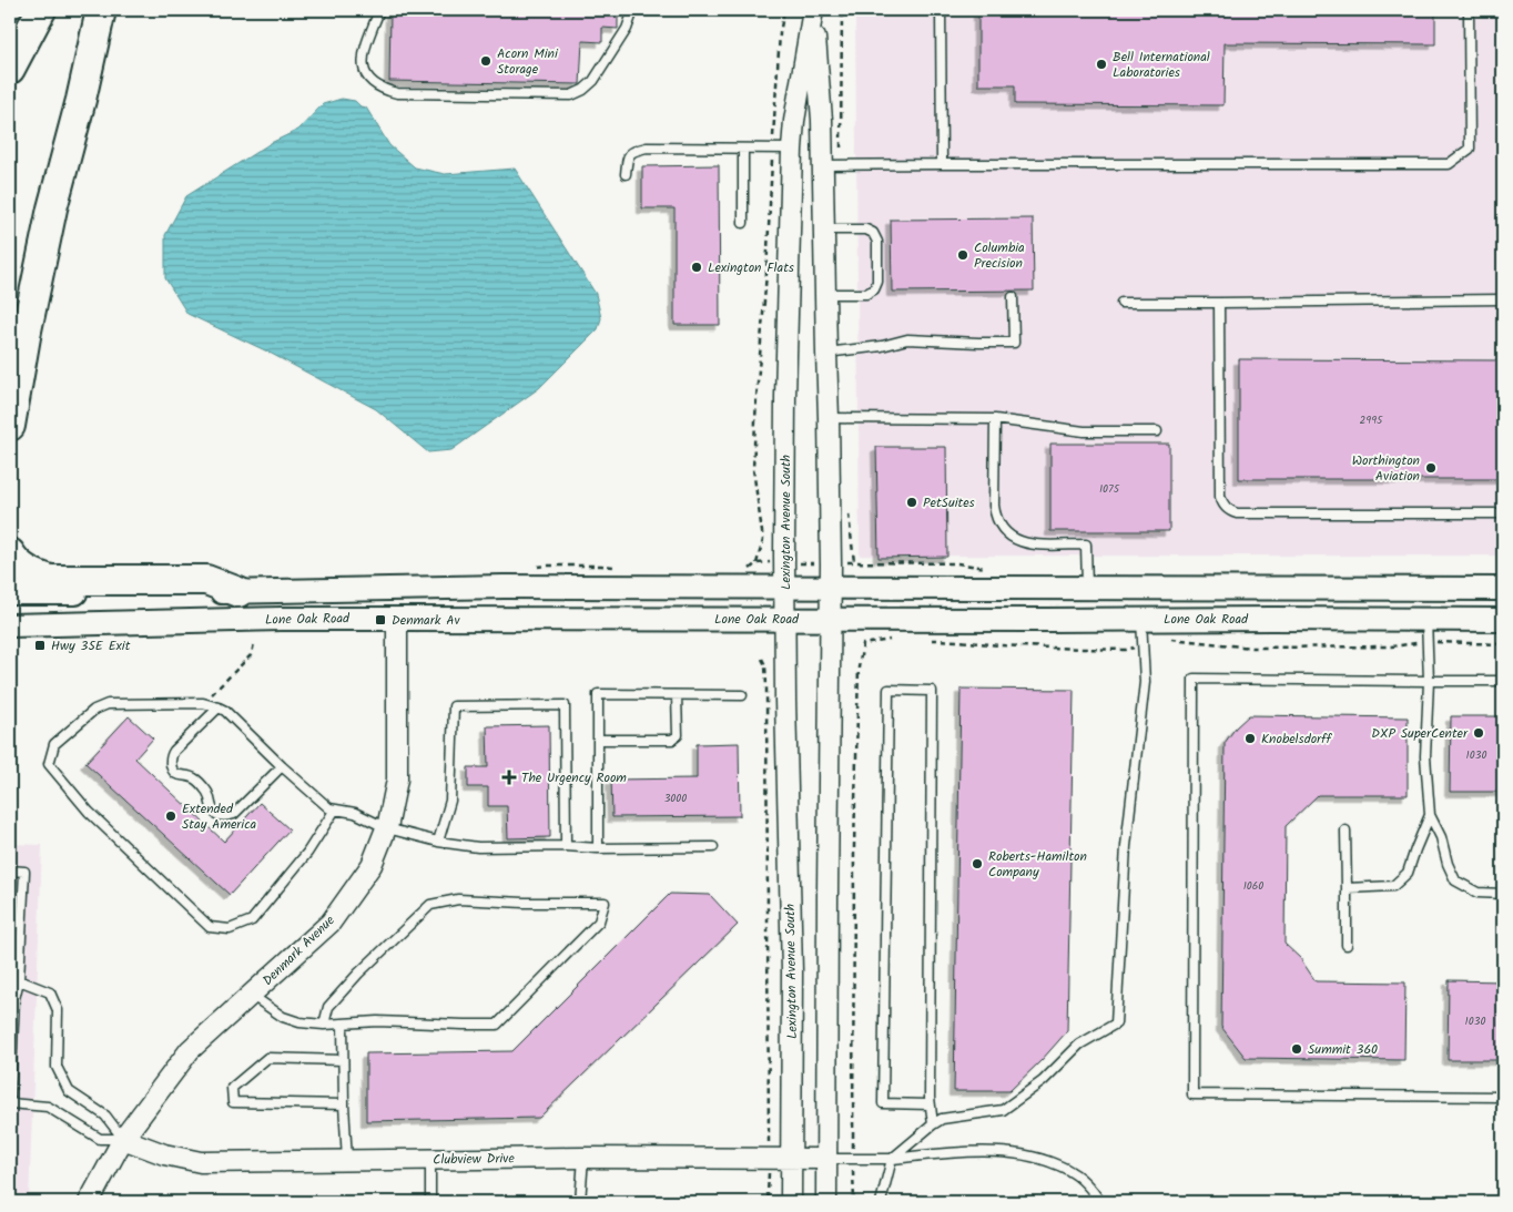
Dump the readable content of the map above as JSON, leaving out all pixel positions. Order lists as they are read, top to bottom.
{
  "streets": {
    "main road": ["Lone Oak Road"],
    "street": ["Lexington Avenue South", "Denmark Avenue", "Clubview Drive"]
  },
  "crossings": [
    ["Lexington Avenue South", "Lone Oak Road"],
    ["Lexington Avenue South", "Clubview Drive"],
    ["Lone Oak Road", "Denmark Avenue"],
    ["Denmark Avenue", "Clubview Drive"]
  ],
  "places": {
    "other": [
      "Acorn Mini Storage",
      "Bell International Laboratories",
      "Columbia Precision",
      "Lexington Flats",
      "Worthington Aviation",
      "PetSuites",
      "DXP SuperCenter",
      "Knobelsdorff",
      "Extended Stay America",
      "Roberts-Hamilton Company",
      "Summit 360"
    ],
    "transit": ["Denmark Av", "Hwy 35E Exit"],
    "health": ["The Urgency Room"]
  },
  "house_numbers": [
    "2995",
    "1075",
    "1030",
    "3000",
    "1060",
    "1030"
  ]
}
